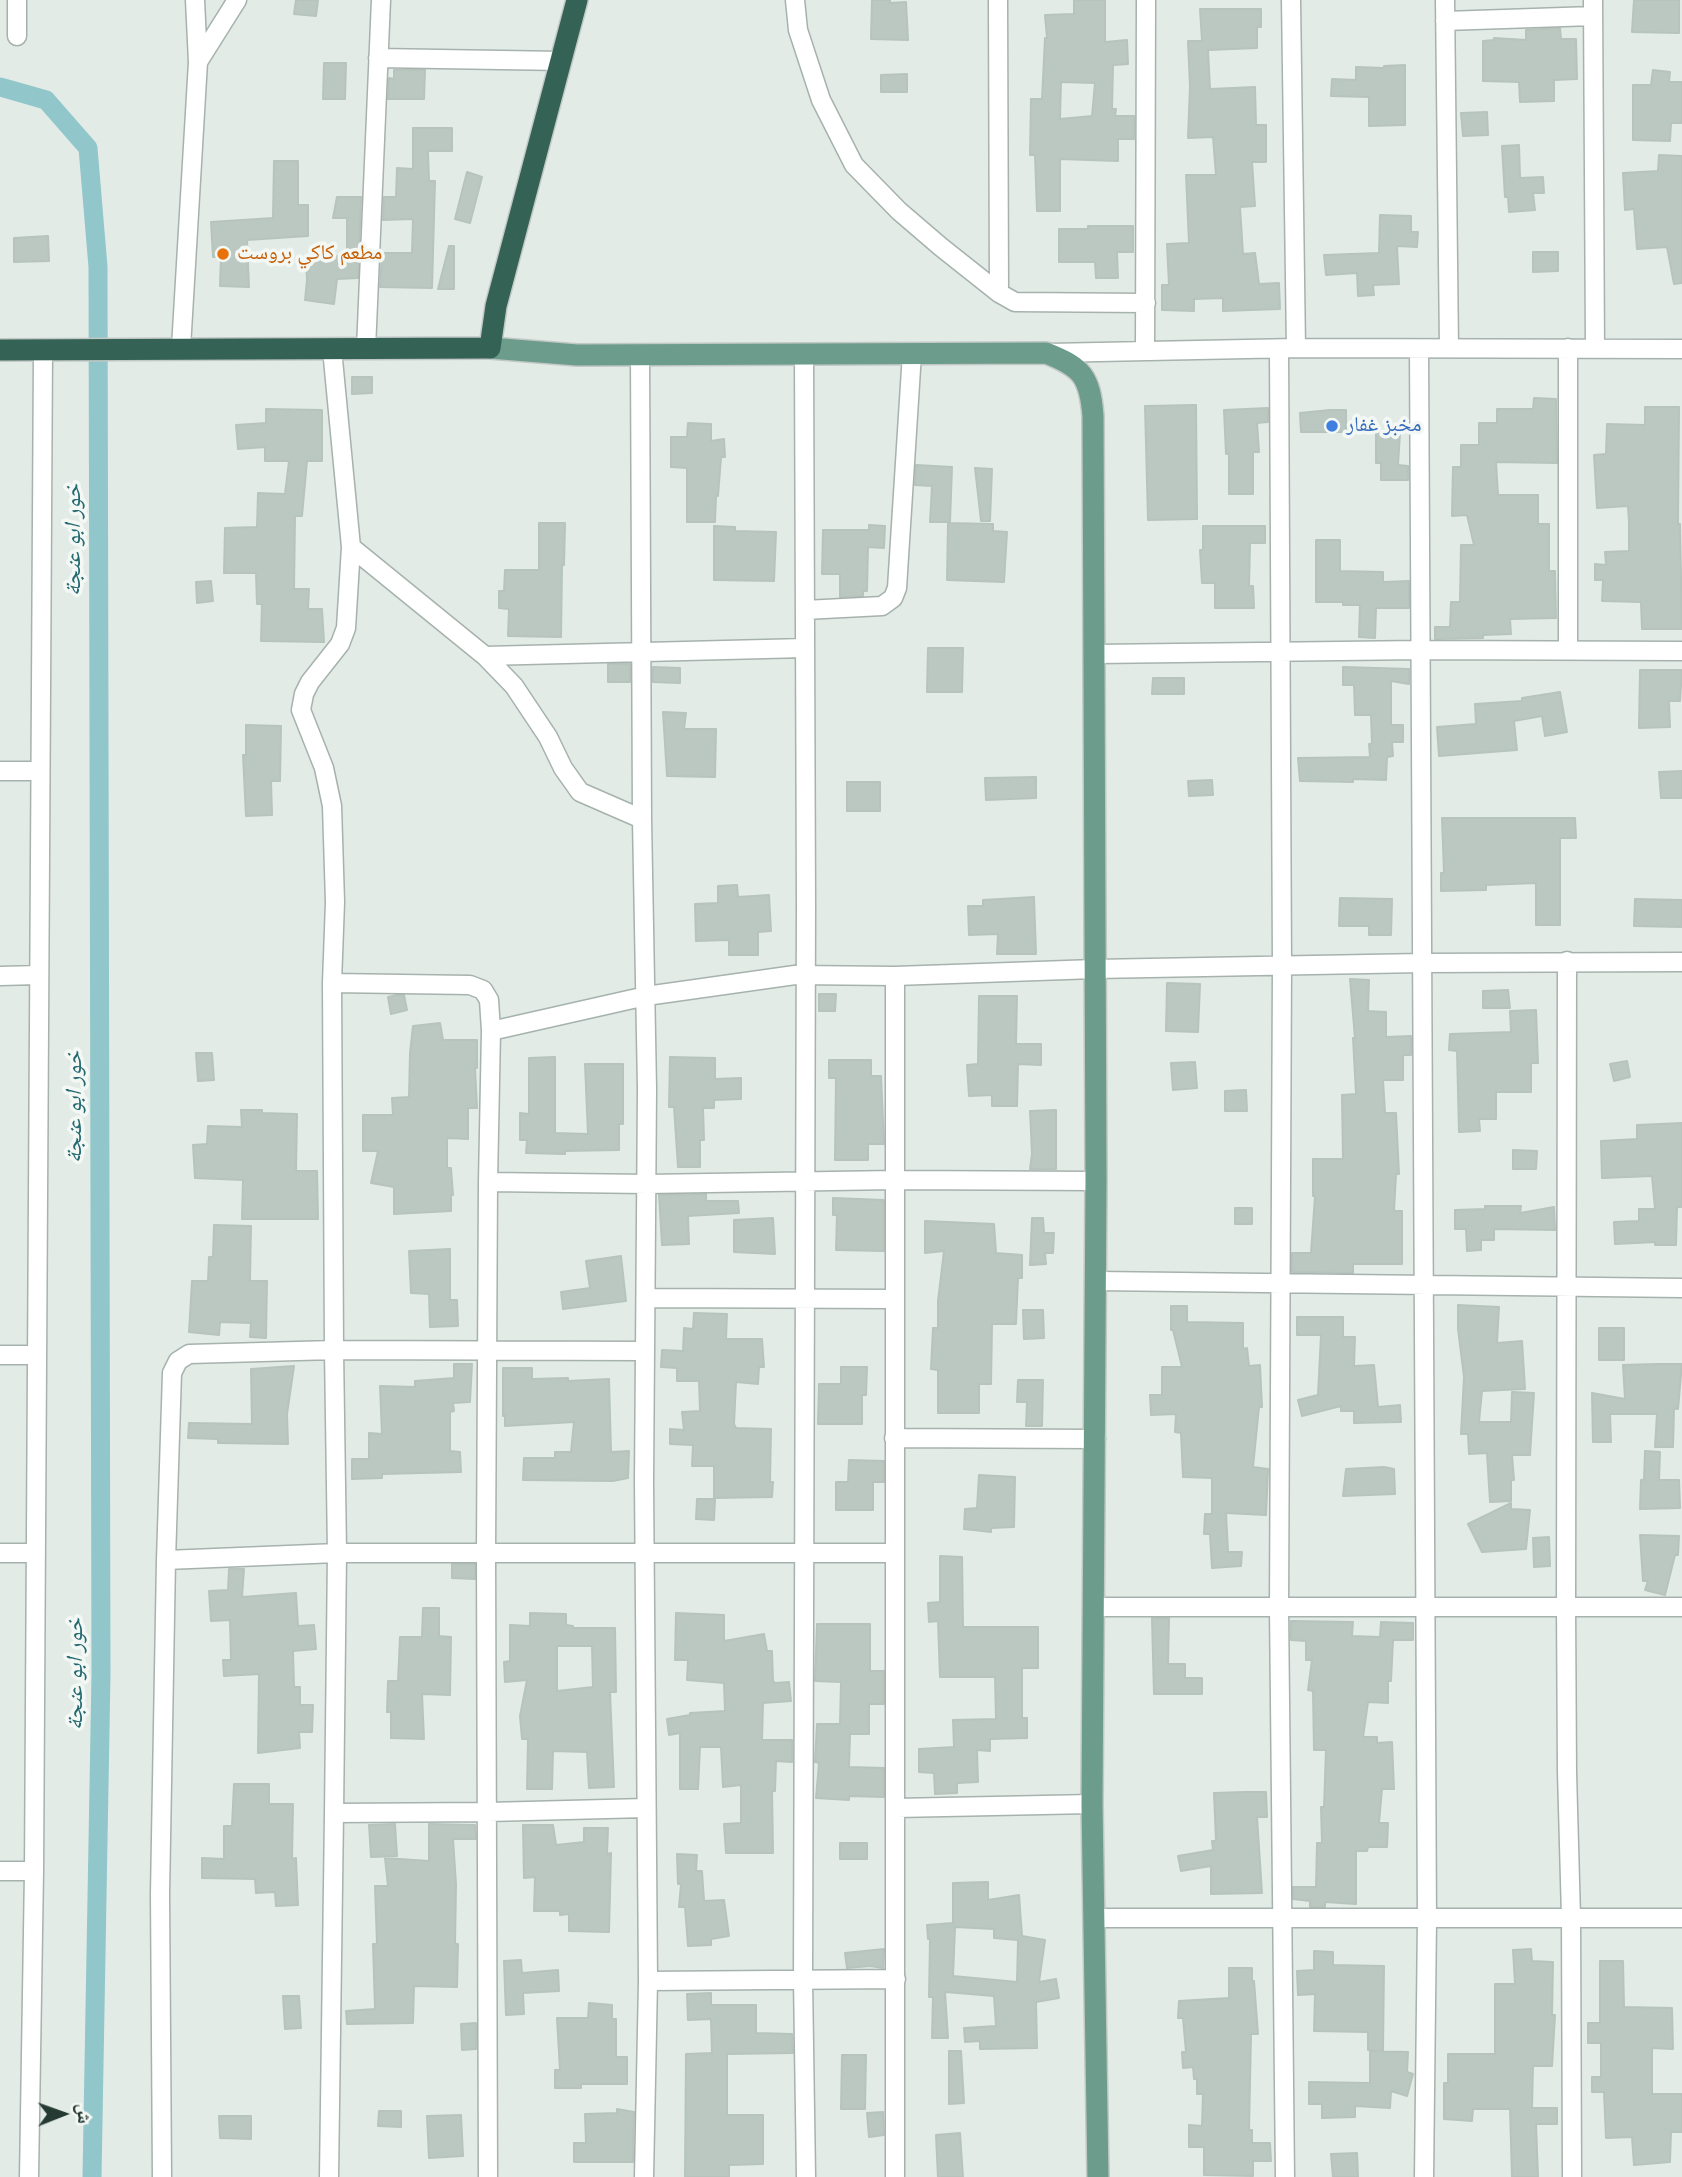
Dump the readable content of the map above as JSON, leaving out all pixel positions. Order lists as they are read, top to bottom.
{
  "water": ["خور ابو عنجة"],
  "places": ["مطعم كاكي بروست", "مخبز غفار"],
  "north": "right"
}
